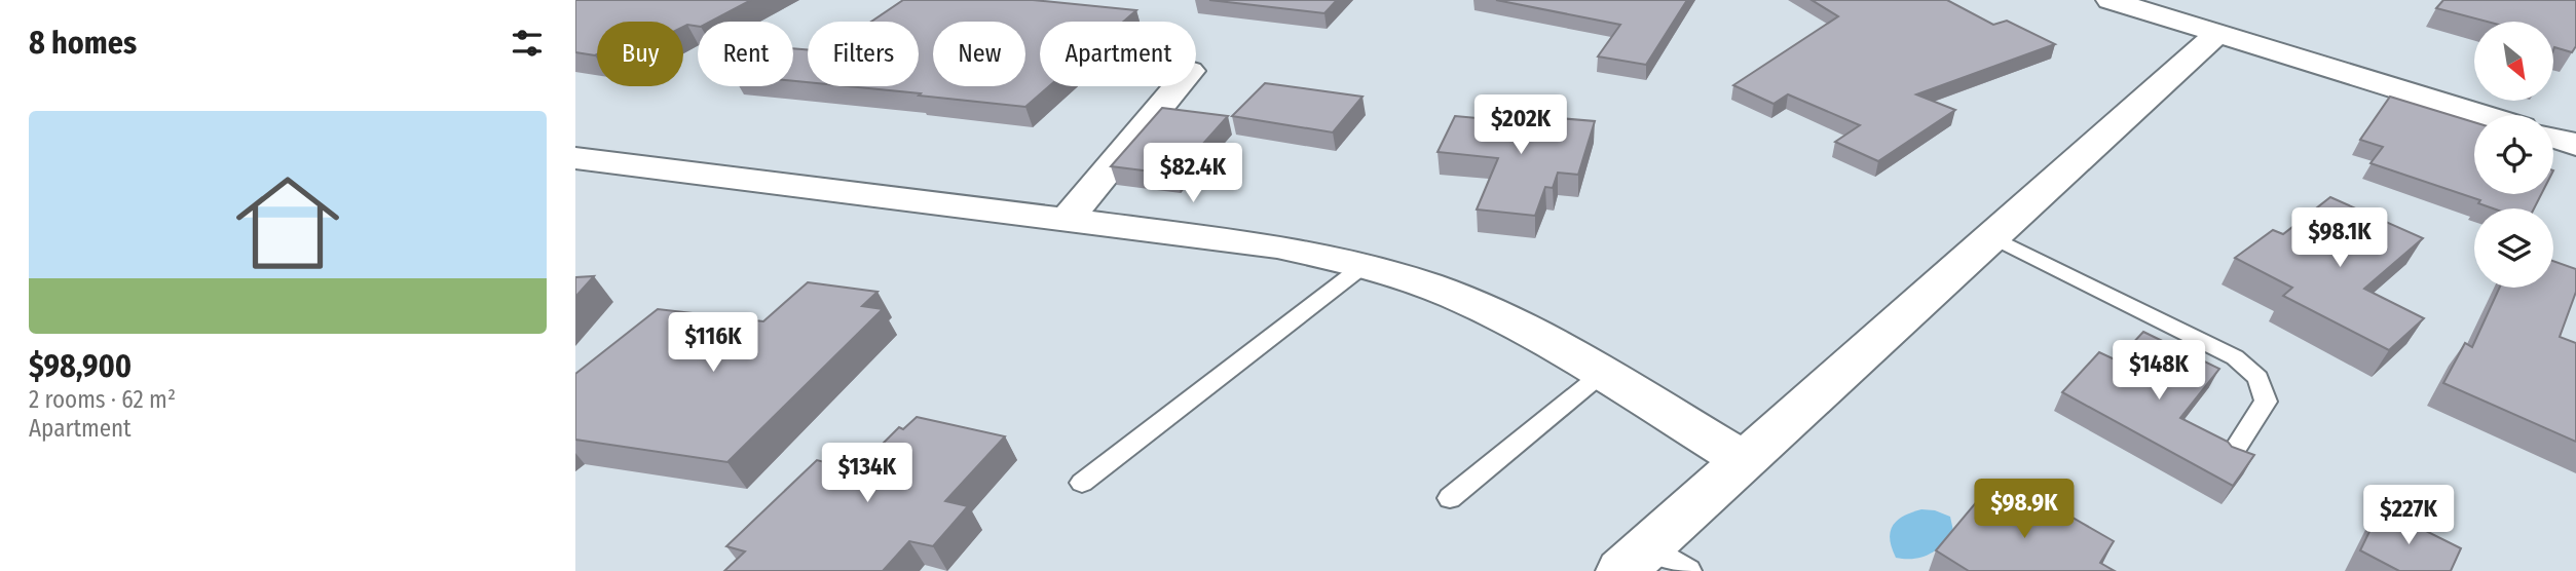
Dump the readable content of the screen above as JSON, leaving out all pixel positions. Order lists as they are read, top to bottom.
{
  "north": "bottom right",
  "page": {
    "heading": "8 homes",
    "chip": [
      "Buy",
      "Rent",
      "Filters",
      "New",
      "Apartment"
    ],
    "list": [
      {
        "name": "$98,900",
        "note": "2 rooms · 62 m² · Apartment"
      }
    ],
    "price": [
      "$202K",
      "$82.4K",
      "$98.1K",
      "$116K",
      "$148K",
      "$134K",
      "$98.9K",
      "$227K"
    ]
  }
}
